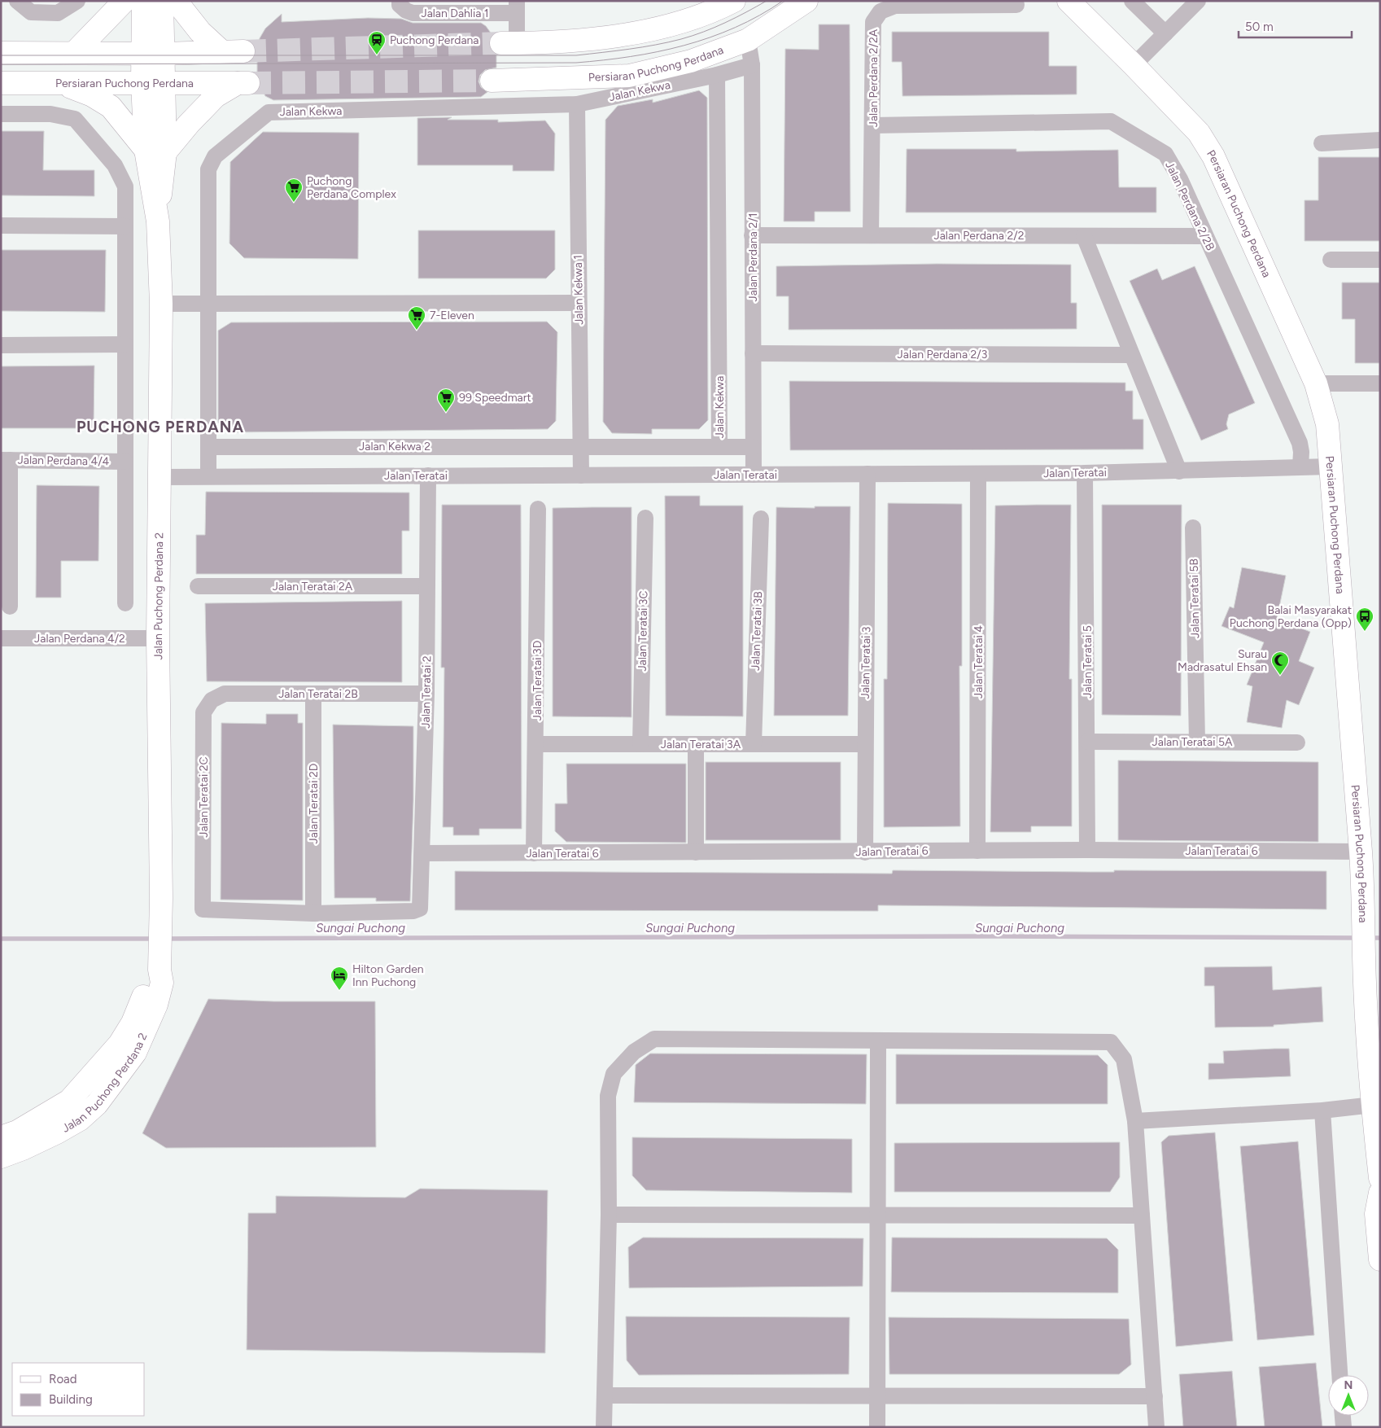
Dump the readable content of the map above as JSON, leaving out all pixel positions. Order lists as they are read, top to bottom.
{
  "streets": {
    "street": [
      "Jalan Dahlia 1",
      "Persiaran Puchong Perdana",
      "Jalan Perdana 2/2A",
      "Jalan Kekwa",
      "Jalan Perdana 2/2B",
      "Jalan Perdana 2/2",
      "Jalan Perdana 2/1",
      "Jalan Kekwa 1",
      "Jalan Perdana 2/3",
      "Jalan Kekwa 2",
      "Jalan Perdana 4/4",
      "Jalan Teratai",
      "Jalan Teratai 2A",
      "Jalan Puchong Perdana 2",
      "Jalan Teratai 5B",
      "Jalan Teratai 3C",
      "Jalan Teratai 3B",
      "Jalan Perdana 4/2",
      "Jalan Teratai 4",
      "Jalan Teratai 5",
      "Jalan Teratai 3",
      "Jalan Teratai 3D",
      "Jalan Teratai 2",
      "Jalan Teratai 2B",
      "Jalan Teratai 5A",
      "Jalan Teratai 3A",
      "Jalan Teratai 2C",
      "Jalan Teratai 2D",
      "Jalan Teratai 6"
    ]
  },
  "crossings": [
    ["Persiaran Puchong Perdana", "Jalan Perdana 2/1"],
    ["Persiaran Puchong Perdana", "Jalan Teratai"],
    ["Persiaran Puchong Perdana", "Jalan Puchong Perdana 2"],
    ["Persiaran Puchong Perdana", "Jalan Teratai 6"],
    ["Jalan Perdana 2/2A", "Jalan Perdana 2/2B"],
    ["Jalan Perdana 2/2A", "Jalan Perdana 2/2"],
    ["Jalan Kekwa", "Jalan Perdana 2/1"],
    ["Jalan Kekwa", "Jalan Kekwa 1"],
    ["Jalan Kekwa", "Jalan Kekwa 2"],
    ["Jalan Kekwa", "Jalan Teratai"],
    ["Jalan Perdana 2/2B", "Jalan Perdana 2/2"],
    ["Jalan Perdana 2/2B", "Jalan Teratai"],
    ["Jalan Perdana 2/2", "Jalan Perdana 2/1"],
    ["Jalan Perdana 2/1", "Jalan Perdana 2/3"],
    ["Jalan Perdana 2/1", "Jalan Kekwa 2"],
    ["Jalan Perdana 2/1", "Jalan Teratai"],
    ["Jalan Kekwa 1", "Jalan Kekwa 2"],
    ["Jalan Kekwa 1", "Jalan Teratai"],
    ["Jalan Teratai", "Jalan Puchong Perdana 2"],
    ["Jalan Teratai", "Jalan Teratai 4"],
    ["Jalan Teratai", "Jalan Teratai 5"],
    ["Jalan Teratai", "Jalan Teratai 3"],
    ["Jalan Teratai", "Jalan Teratai 2"],
    ["Jalan Teratai 2A", "Jalan Teratai 2"],
    ["Jalan Puchong Perdana 2", "Jalan Perdana 4/2"],
    ["Jalan Teratai 5B", "Jalan Teratai 5A"],
    ["Jalan Teratai 3C", "Jalan Teratai 3A"],
    ["Jalan Teratai 3B", "Jalan Teratai 3A"],
    ["Jalan Teratai 4", "Jalan Teratai 6"],
    ["Jalan Teratai 5", "Jalan Teratai 5A"],
    ["Jalan Teratai 5", "Jalan Teratai 6"],
    ["Jalan Teratai 3", "Jalan Teratai 3A"],
    ["Jalan Teratai 3", "Jalan Teratai 6"],
    ["Jalan Teratai 3D", "Jalan Teratai 3A"],
    ["Jalan Teratai 3D", "Jalan Teratai 6"],
    ["Jalan Teratai 2", "Jalan Teratai 2B"],
    ["Jalan Teratai 2", "Jalan Teratai 2C"],
    ["Jalan Teratai 2", "Jalan Teratai 2D"],
    ["Jalan Teratai 2", "Jalan Teratai 6"],
    ["Jalan Teratai 2B", "Jalan Teratai 2C"],
    ["Jalan Teratai 2B", "Jalan Teratai 2D"],
    ["Jalan Teratai 2C", "Jalan Teratai 2D"]
  ],
  "districts": ["PUCHONG PERDANA"],
  "water": ["Sungai Puchong"],
  "places": {
    "station": ["Puchong Perdana"],
    "supermarket": ["Puchong Perdana Complex", "7-Eleven", "99 Speedmart"],
    "bus stop": ["Balai Masyarakat Puchong Perdana (Opp)"],
    "mosque": ["Surau Madrasatul Ehsan"],
    "hotel": ["Hilton Garden Inn Puchong"]
  },
  "legend": ["Road", "Building"],
  "scale_bar": "50 m",
  "north": "top"
}
